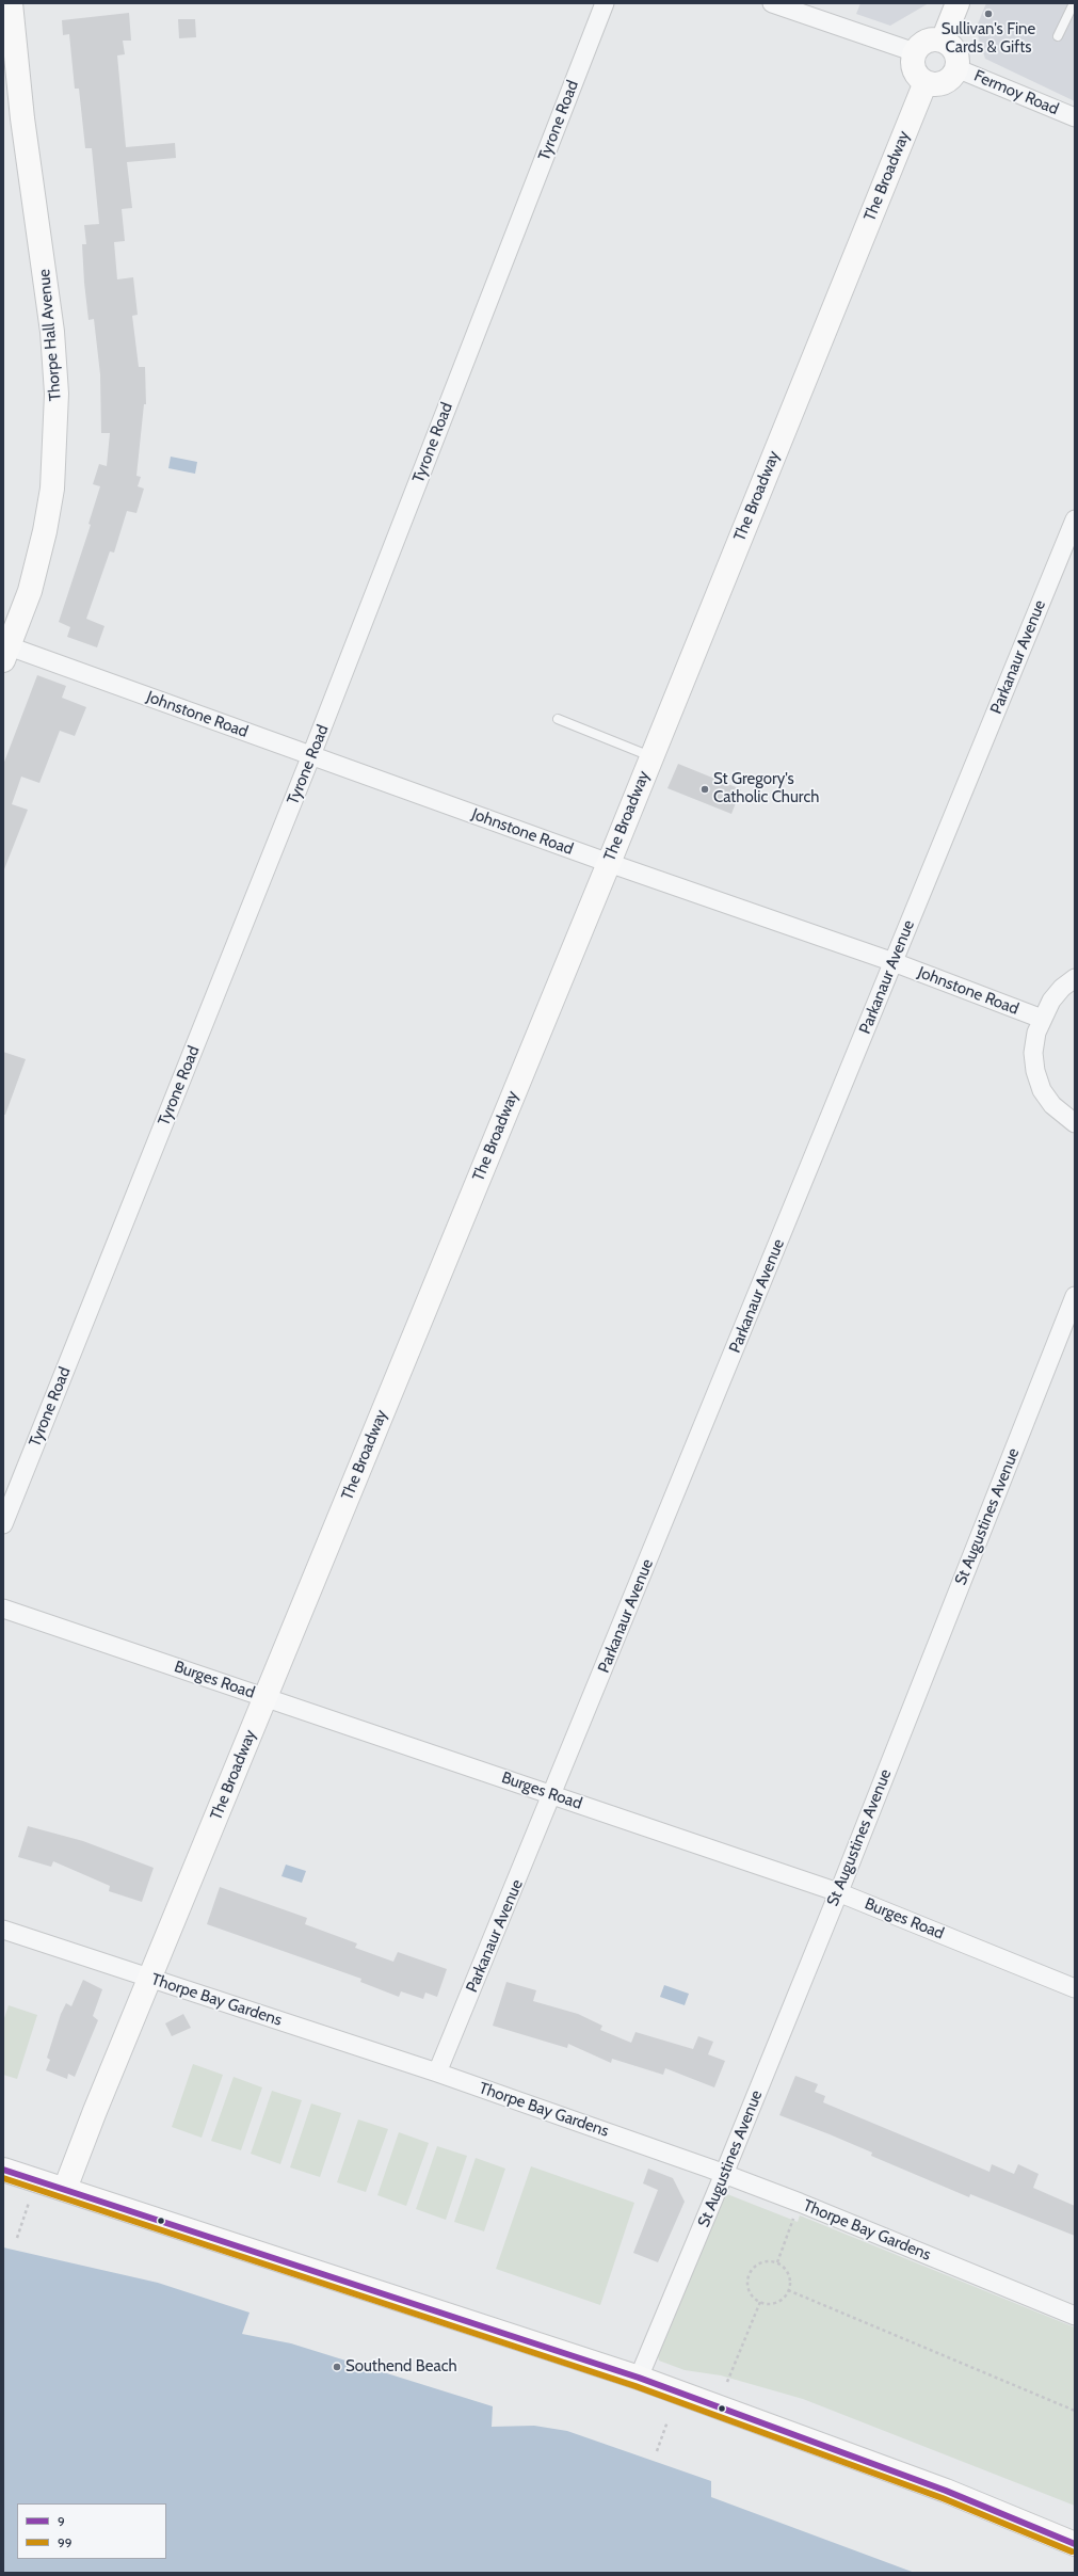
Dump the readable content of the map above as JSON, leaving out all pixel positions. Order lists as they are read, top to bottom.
{
  "streets": {
    "street": [
      "Fermoy Road",
      "Tyrone Road",
      "The Broadway",
      "Thorpe Hall Avenue",
      "Parkanaur Avenue",
      "Johnstone Road",
      "St Augustines Avenue",
      "Burges Road",
      "Thorpe Bay Gardens"
    ]
  },
  "crossings": [
    ["Fermoy Road", "The Broadway"],
    ["Tyrone Road", "Johnstone Road"],
    ["The Broadway", "Johnstone Road"],
    ["The Broadway", "Burges Road"],
    ["The Broadway", "Thorpe Bay Gardens"],
    ["Thorpe Hall Avenue", "Johnstone Road"],
    ["Parkanaur Avenue", "Johnstone Road"],
    ["Parkanaur Avenue", "Burges Road"],
    ["Parkanaur Avenue", "Thorpe Bay Gardens"],
    ["St Augustines Avenue", "Burges Road"],
    ["St Augustines Avenue", "Thorpe Bay Gardens"]
  ],
  "places": ["Sullivan's Fine Cards & Gifts", "St Gregory's Catholic Church", "Southend Beach"],
  "lines": ["transit line 9", "transit line 99"],
  "legend": ["9", "99"]
}
